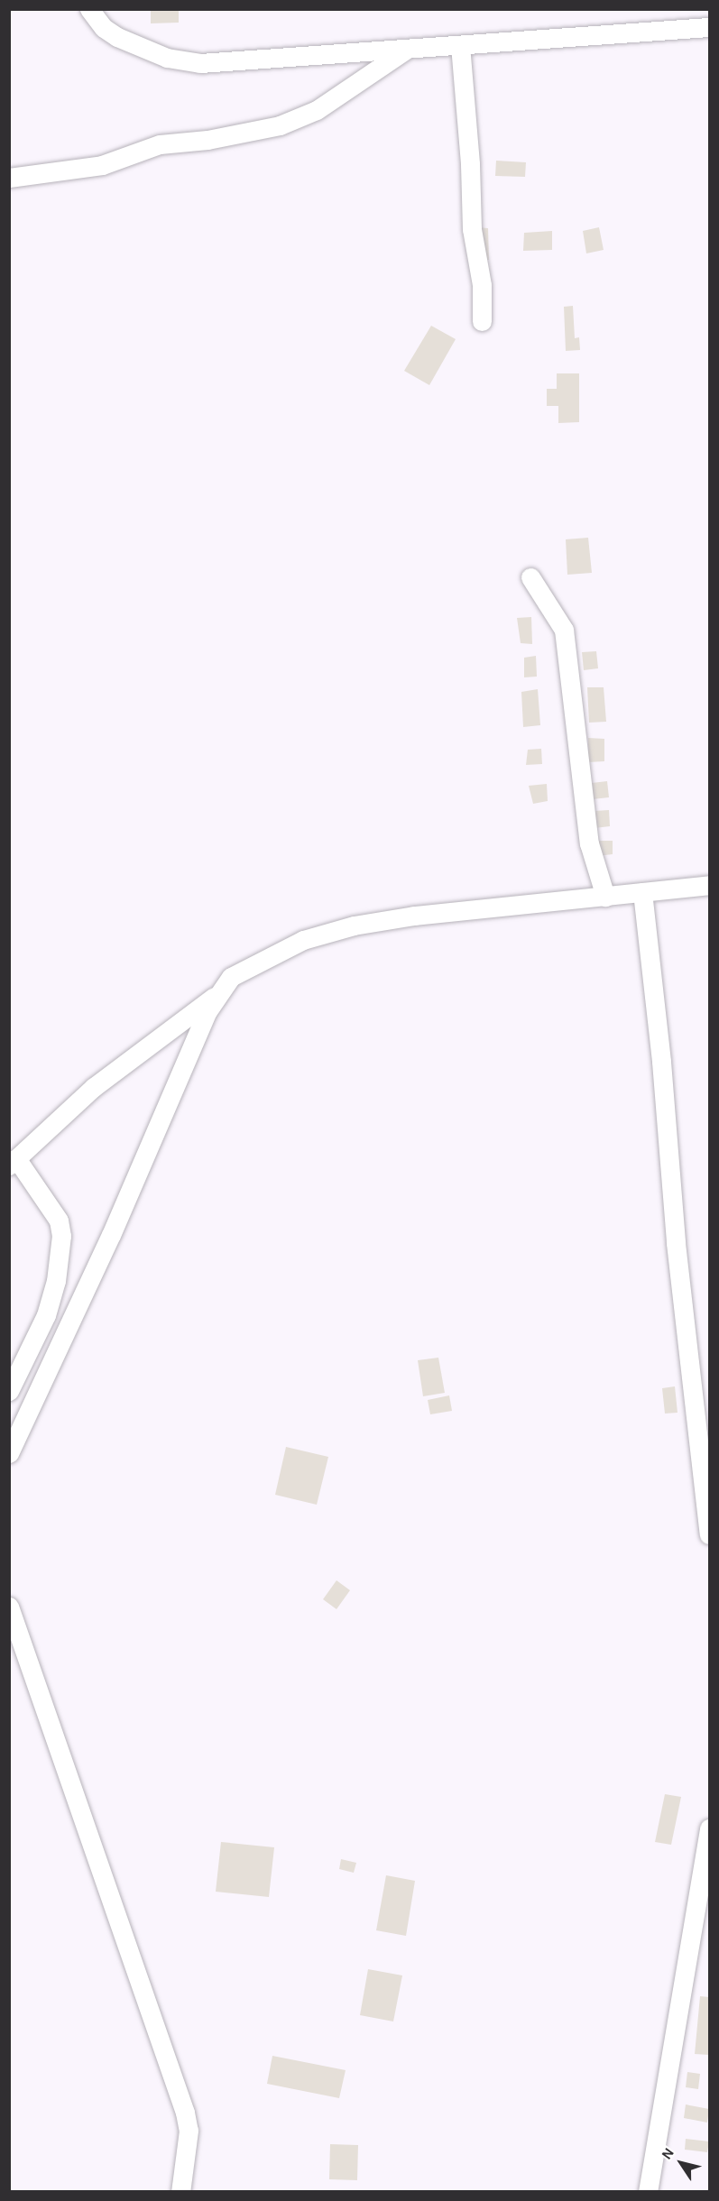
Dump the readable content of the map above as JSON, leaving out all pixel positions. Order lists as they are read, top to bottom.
{
  "north": "top left"
}
